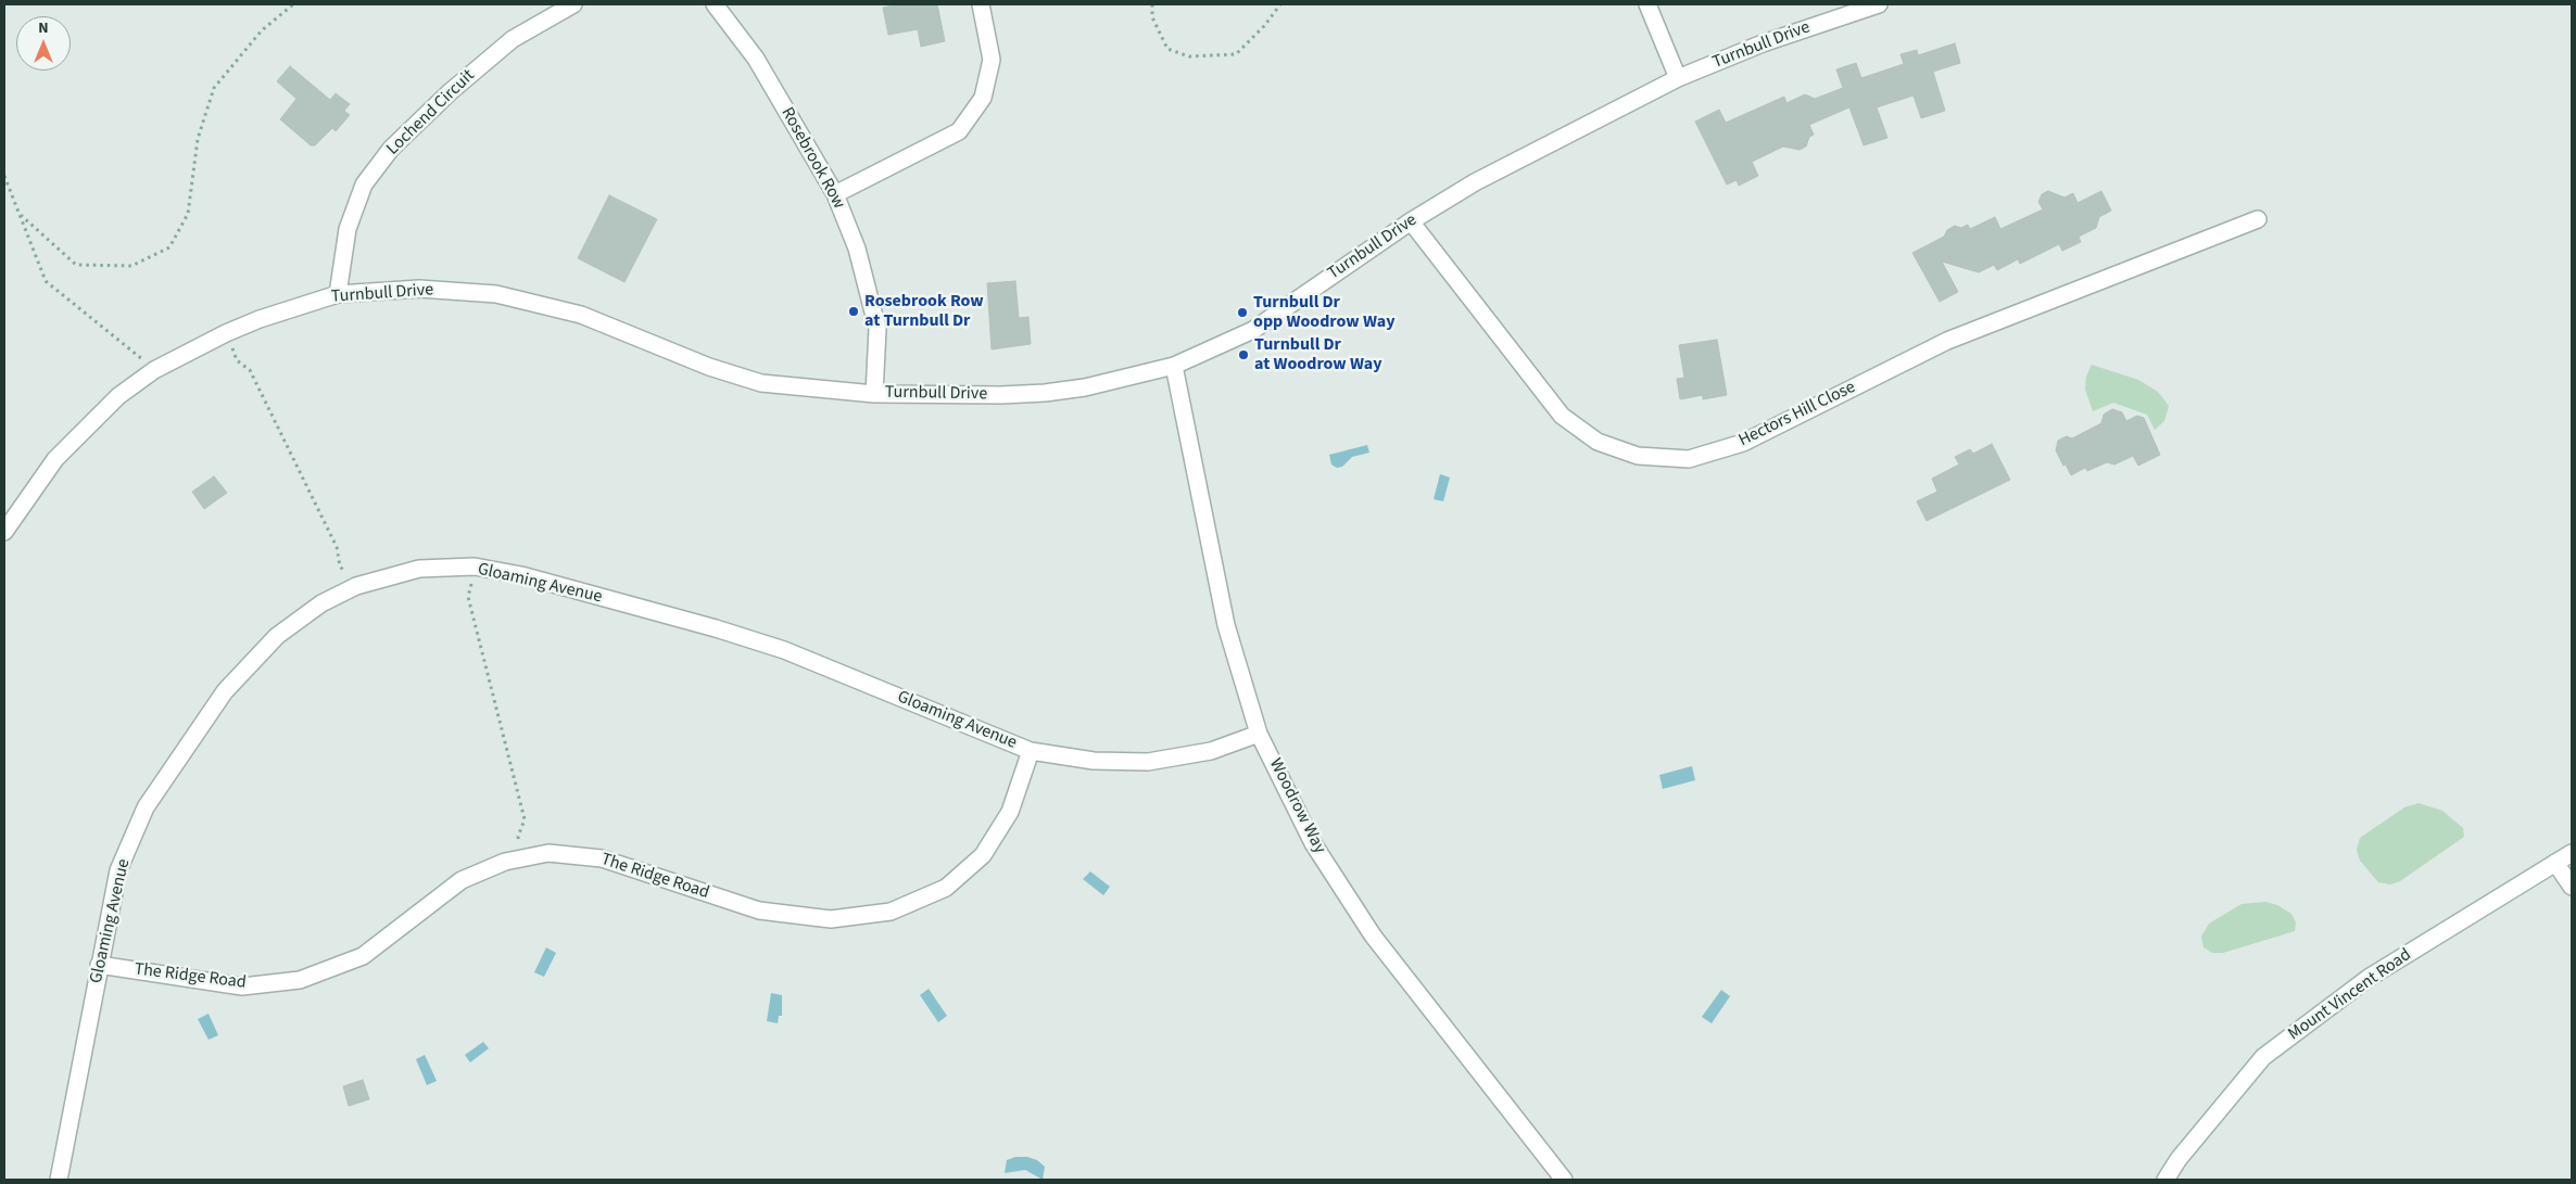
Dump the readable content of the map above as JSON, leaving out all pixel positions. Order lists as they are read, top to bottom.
{
  "streets": {
    "street": [
      "Turnbull Drive",
      "Lochend Circuit",
      "Rosebrook Row",
      "Hectors Hill Close",
      "Gloaming Avenue",
      "Woodrow Way",
      "The Ridge Road",
      "Mount Vincent Road"
    ]
  },
  "crossings": [
    ["Turnbull Drive", "Lochend Circuit"],
    ["Turnbull Drive", "Rosebrook Row"],
    ["Turnbull Drive", "Hectors Hill Close"],
    ["Turnbull Drive", "Woodrow Way"],
    ["Gloaming Avenue", "Woodrow Way"],
    ["Gloaming Avenue", "The Ridge Road"]
  ],
  "places": ["Rosebrook Row at Turnbull Dr", "Turnbull Dr opp Woodrow Way", "Turnbull Dr at Woodrow Way"],
  "north": "top"
}
